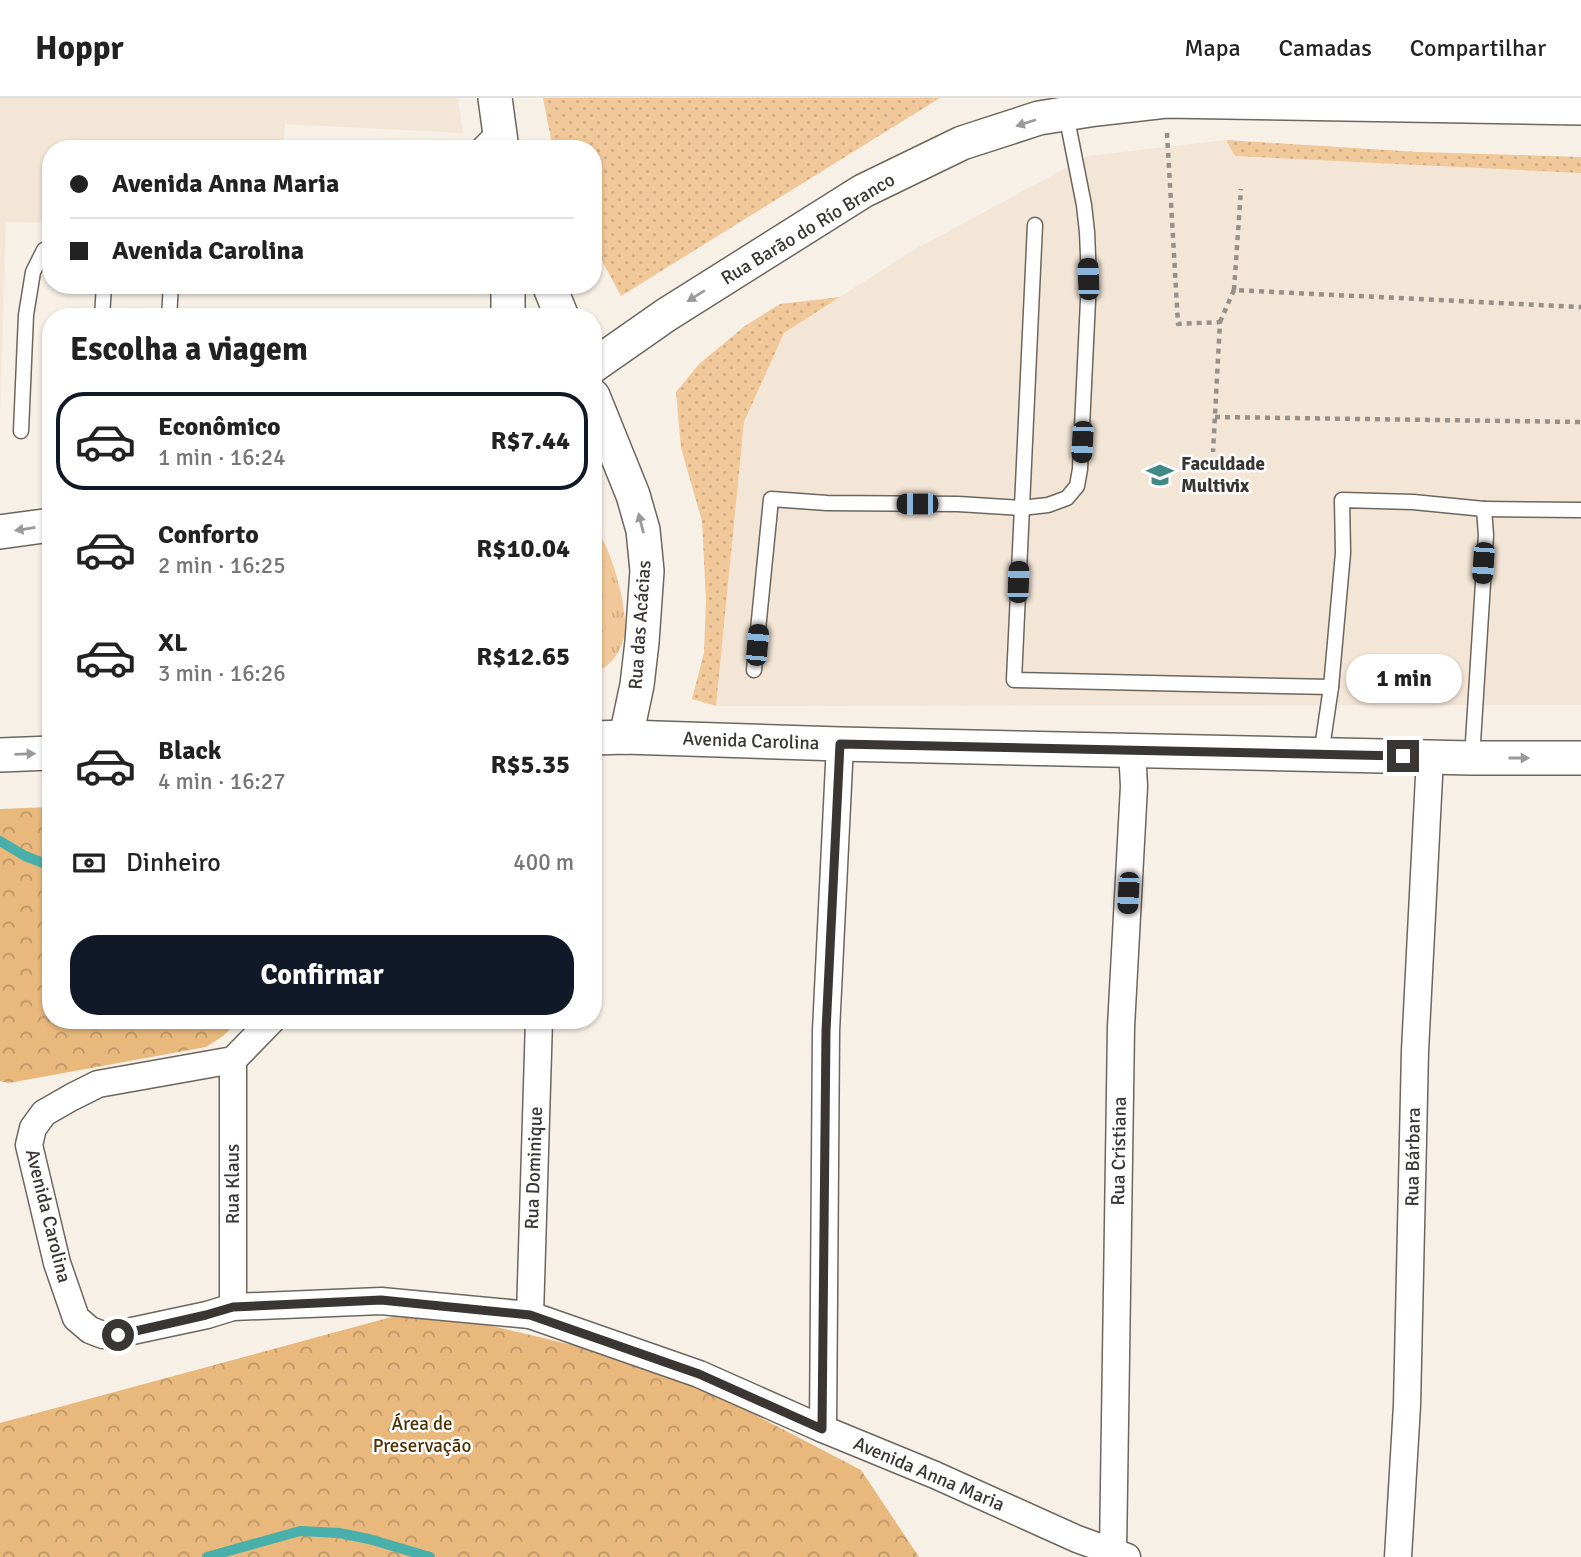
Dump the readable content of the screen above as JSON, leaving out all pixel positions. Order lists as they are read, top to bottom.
{
  "streets": {
    "street": [
      "Rua Barão do Río Branco",
      "Rua das Acácias",
      "Avenida Carolina",
      "Rua Cristiana",
      "Rua Bárbara",
      "Rua Dominique",
      "Rua Klaus",
      "Avenida Anna Maria"
    ]
  },
  "crossings": [
    ["Rua das Acácias", "Avenida Carolina"],
    ["Avenida Carolina", "Rua Cristiana"],
    ["Avenida Carolina", "Rua Bárbara"],
    ["Avenida Carolina", "Rua Klaus"],
    ["Avenida Carolina", "Avenida Anna Maria"],
    ["Rua Cristiana", "Avenida Anna Maria"],
    ["Rua Dominique", "Avenida Anna Maria"],
    ["Rua Klaus", "Avenida Anna Maria"]
  ],
  "one_way": ["Rua Barão do Río Branco", "Rua das Acácias"],
  "parks": ["Área de Preservação"],
  "places": {
    "school or university": ["Faculdade Multivix"]
  },
  "page": {
    "header": "Hoppr",
    "nav": ["Mapa", "Camadas", "Compartilhar"],
    "banner": ["Avenida Anna Maria", "Avenida Carolina"],
    "heading": "Escolha a viagem",
    "list": [
      {
        "name": "Econômico",
        "note": "1 min · 16:24",
        "value": "R$7.44"
      },
      {
        "name": "Conforto",
        "note": "2 min · 16:25",
        "value": "R$10.04"
      },
      {
        "name": "XL",
        "note": "3 min · 16:26",
        "value": "R$12.65"
      },
      {
        "name": "Black",
        "note": "4 min · 16:27",
        "value": "R$5.35"
      }
    ],
    "bubble": "1 min",
    "pay": ["Dinheiro", "400 m"],
    "buttons": "Confirmar"
  }
}
